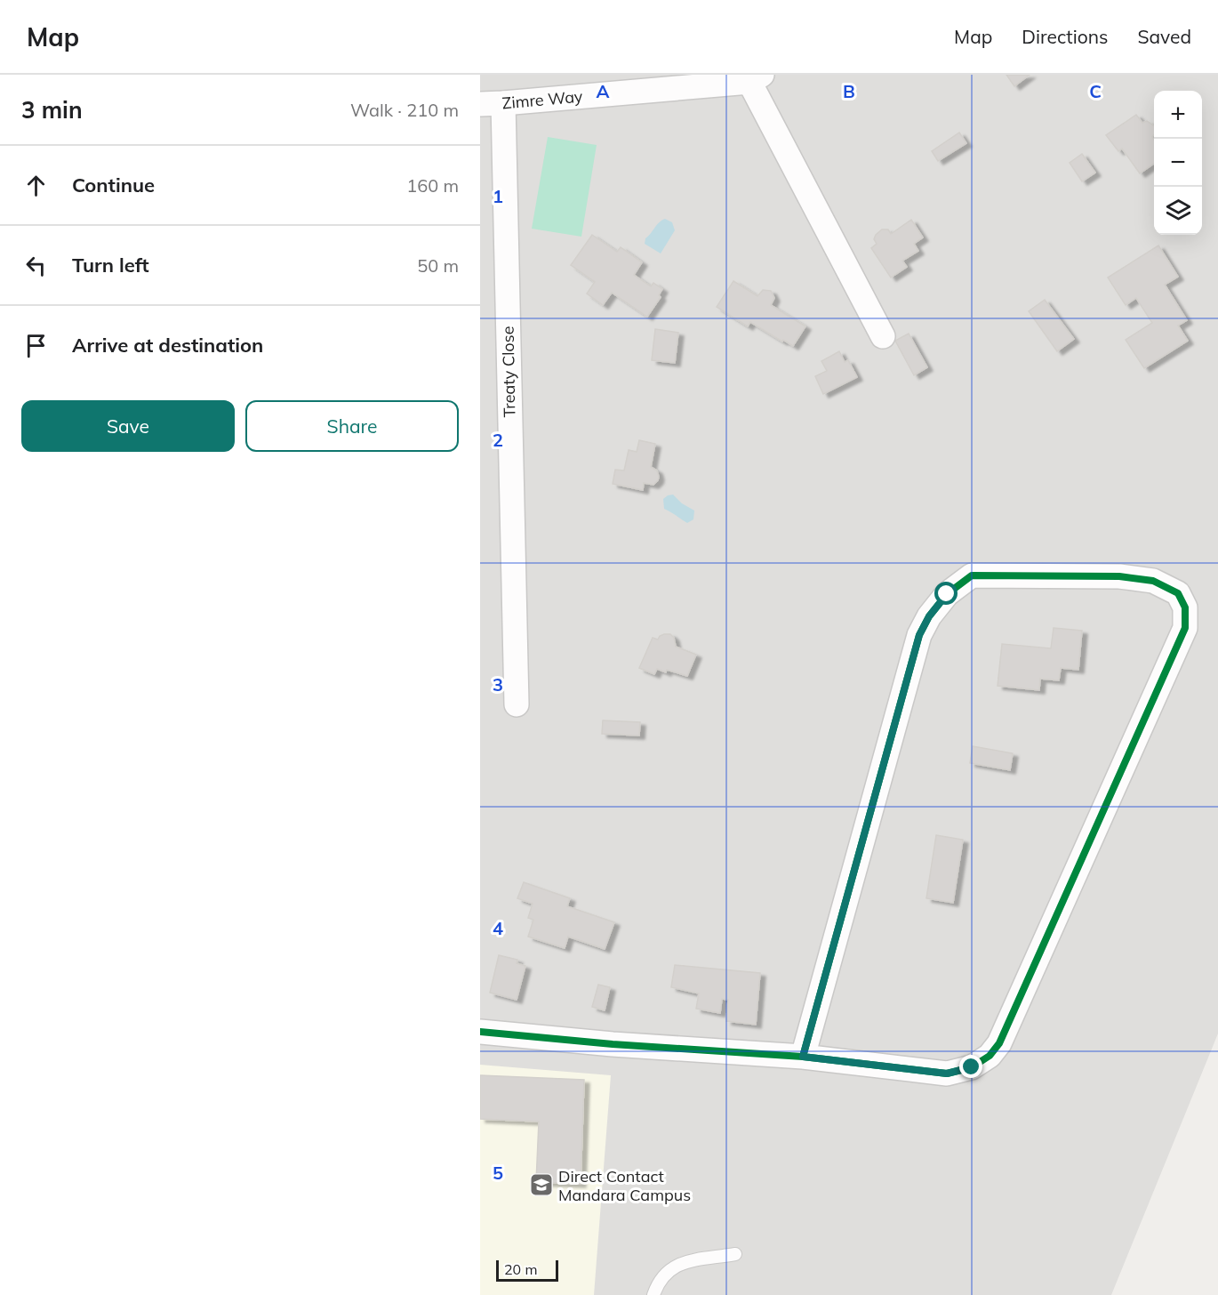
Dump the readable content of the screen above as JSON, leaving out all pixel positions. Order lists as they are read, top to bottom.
{
  "streets": {
    "street": ["Zimre Way", "Treaty Close"]
  },
  "crossings": [
    ["Zimre Way", "Treaty Close"]
  ],
  "places": {
    "school or university": ["Direct Contact Mandara Campus"]
  },
  "scale_bar": "20 m",
  "page": {
    "header": "Map",
    "nav": ["Map", "Directions", "Saved"],
    "heading": ["3 min", "Walk · 210 m"],
    "map_buttons": ["+", "−"],
    "list": [
      ["Continue", "160 m"],
      ["Turn left", "50 m"],
      "Arrive at destination"
    ],
    "buttons": ["Save", "Share"],
    "scale": "20 m"
  },
  "grid": {
    "columns": ["A", "B", "C"],
    "rows": [
      "1",
      "2",
      "3",
      "4",
      "5"
    ]
  }
}
